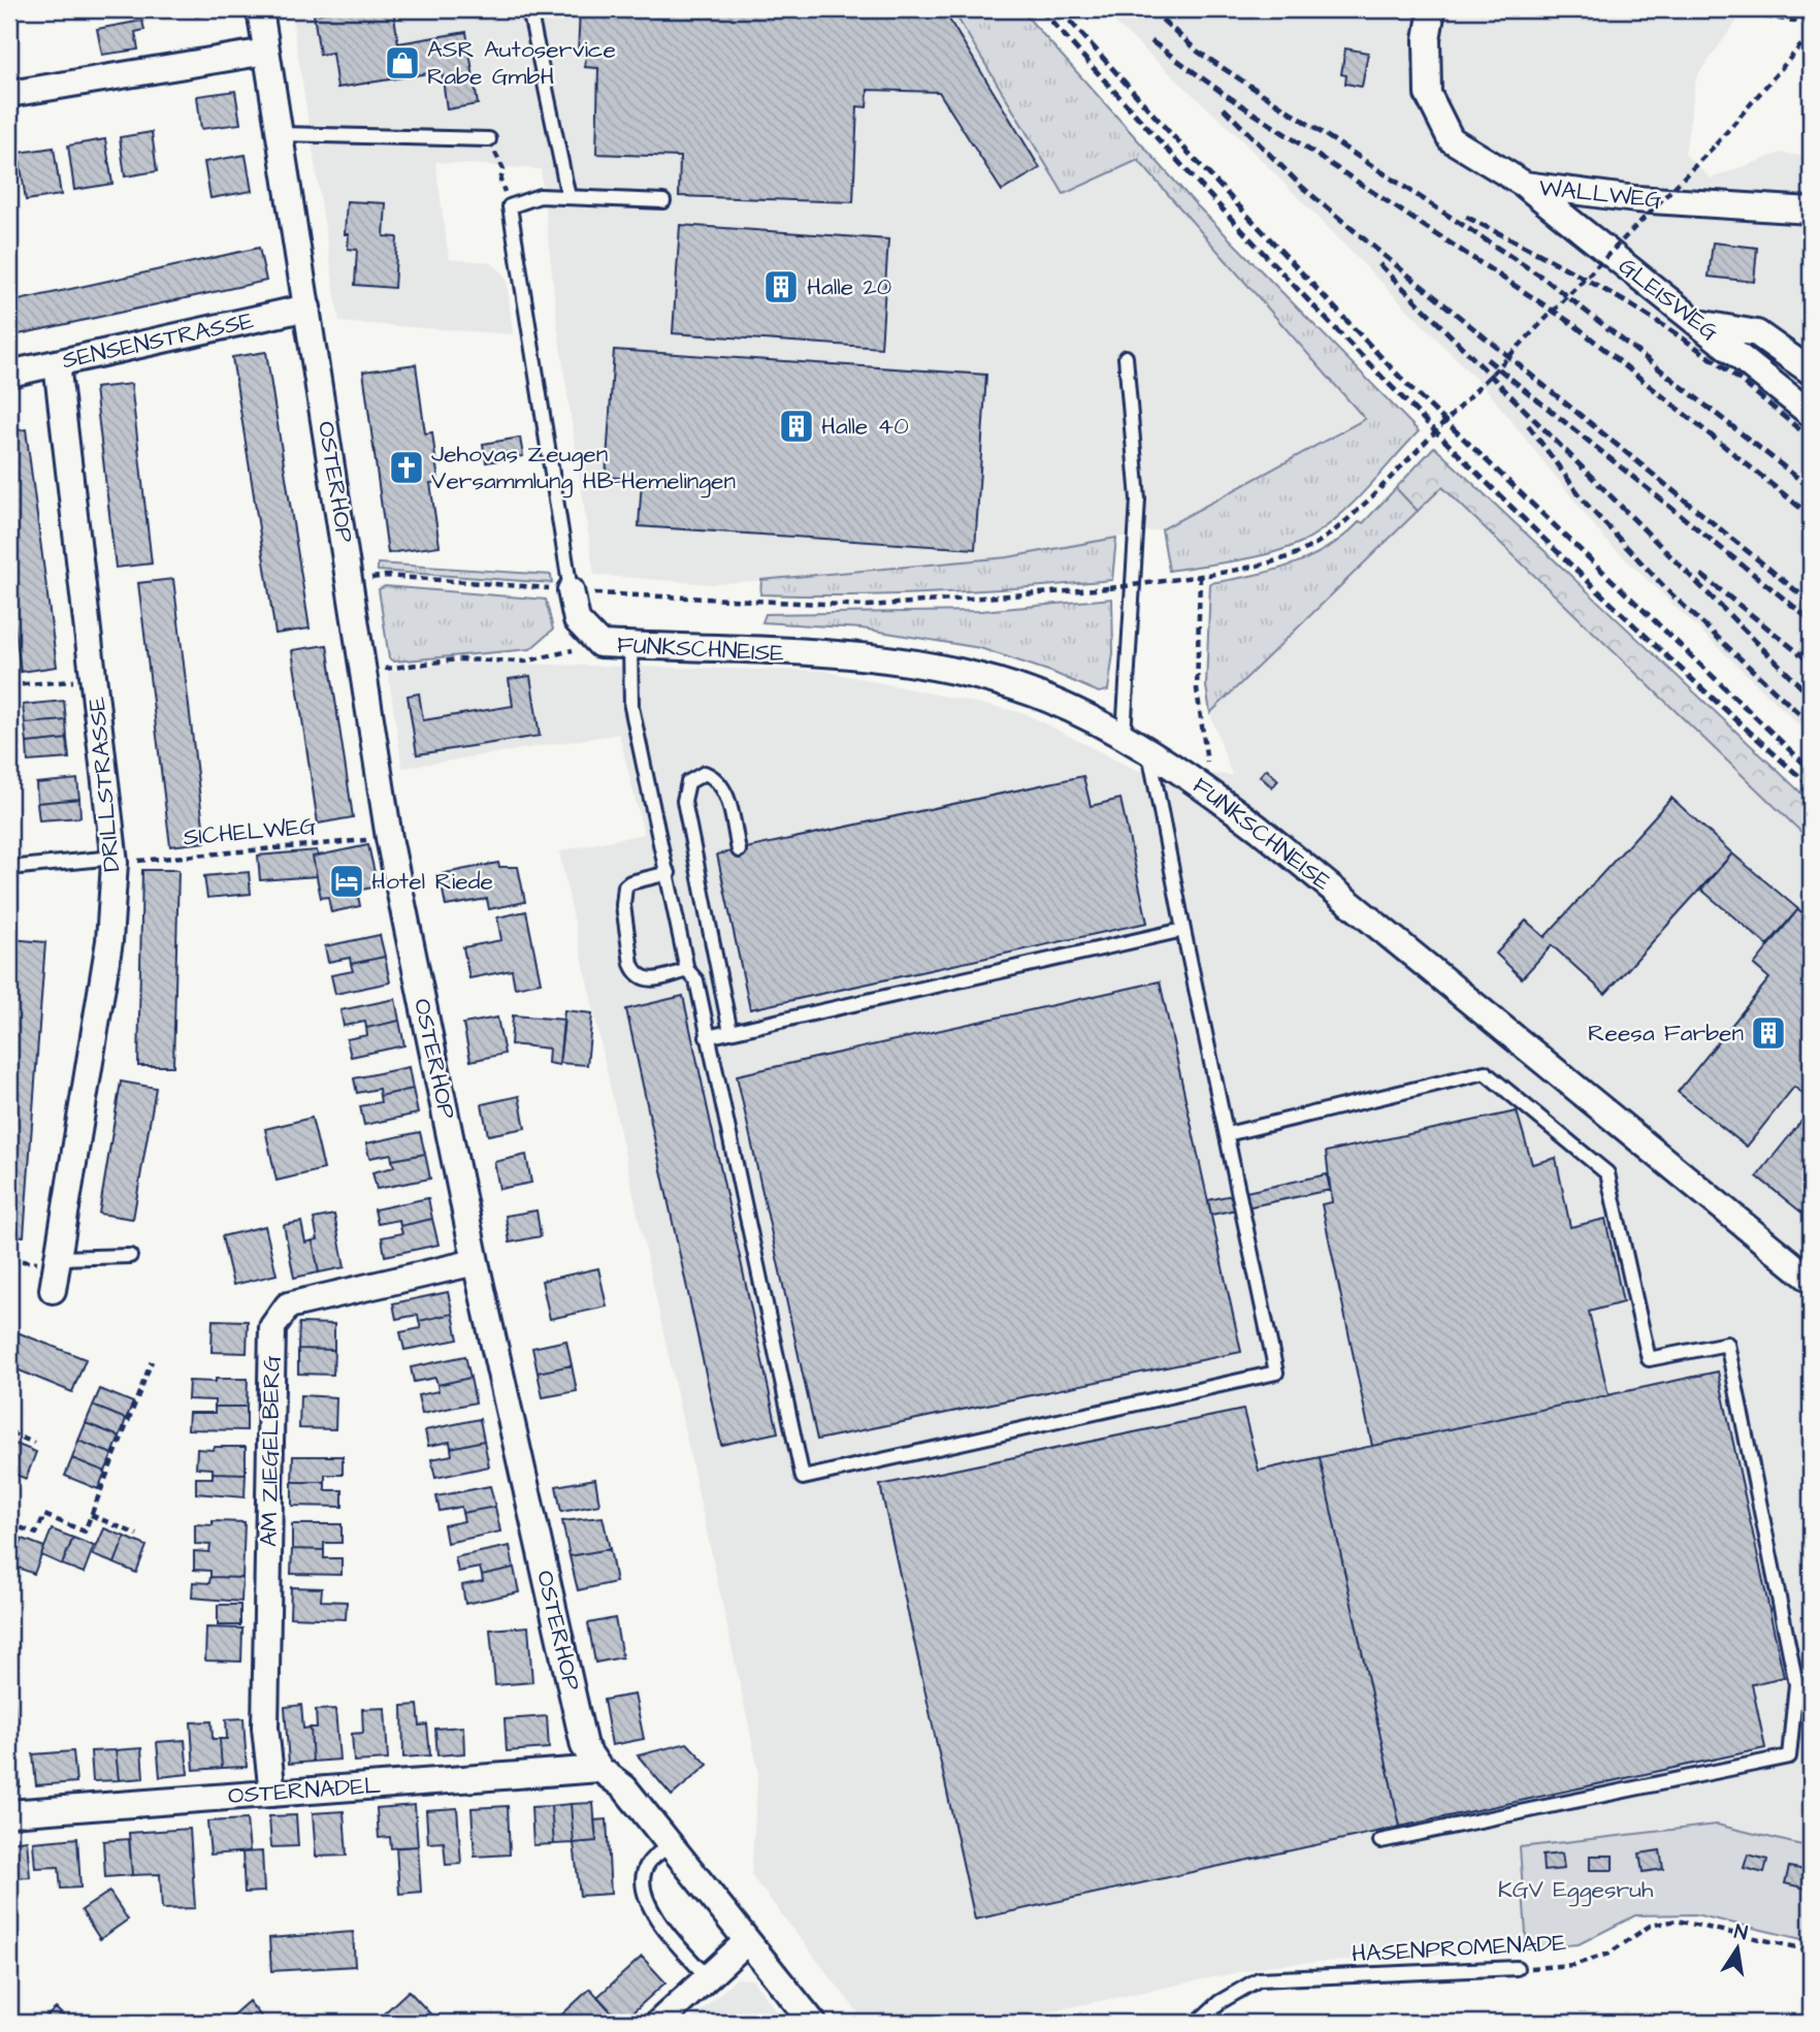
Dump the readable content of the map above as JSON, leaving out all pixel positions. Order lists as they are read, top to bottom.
{
  "streets": {
    "street": [
      "WALLWEG",
      "GLEISWEG",
      "SENSENSTRASSE",
      "OSTERHOP",
      "FUNKSCHNEISE",
      "DRILLSTRASSE",
      "AM ZIEGELBERG",
      "OSTERNADEL"
    ],
    "lane": ["HASENPROMENADE"],
    "path": ["SICHELWEG"]
  },
  "crossings": [
    ["WALLWEG", "GLEISWEG"],
    ["SENSENSTRASSE", "OSTERHOP"],
    ["SENSENSTRASSE", "DRILLSTRASSE"],
    ["OSTERHOP", "FUNKSCHNEISE"],
    ["OSTERHOP", "SICHELWEG"],
    ["OSTERHOP", "AM ZIEGELBERG"],
    ["OSTERHOP", "OSTERNADEL"],
    ["DRILLSTRASSE", "SICHELWEG"],
    ["AM ZIEGELBERG", "OSTERNADEL"]
  ],
  "parks": ["KGV Eggesruh"],
  "places": {
    "shop": ["ASR Autoservice Rabe GmbH"],
    "building": ["Halle 20", "Halle 40", "Reesa Farben"],
    "church": ["Jehovas Zeugen Versammlung HB-Hemelingen"],
    "hotel": ["Hotel Riede"]
  },
  "north": "top"
}
